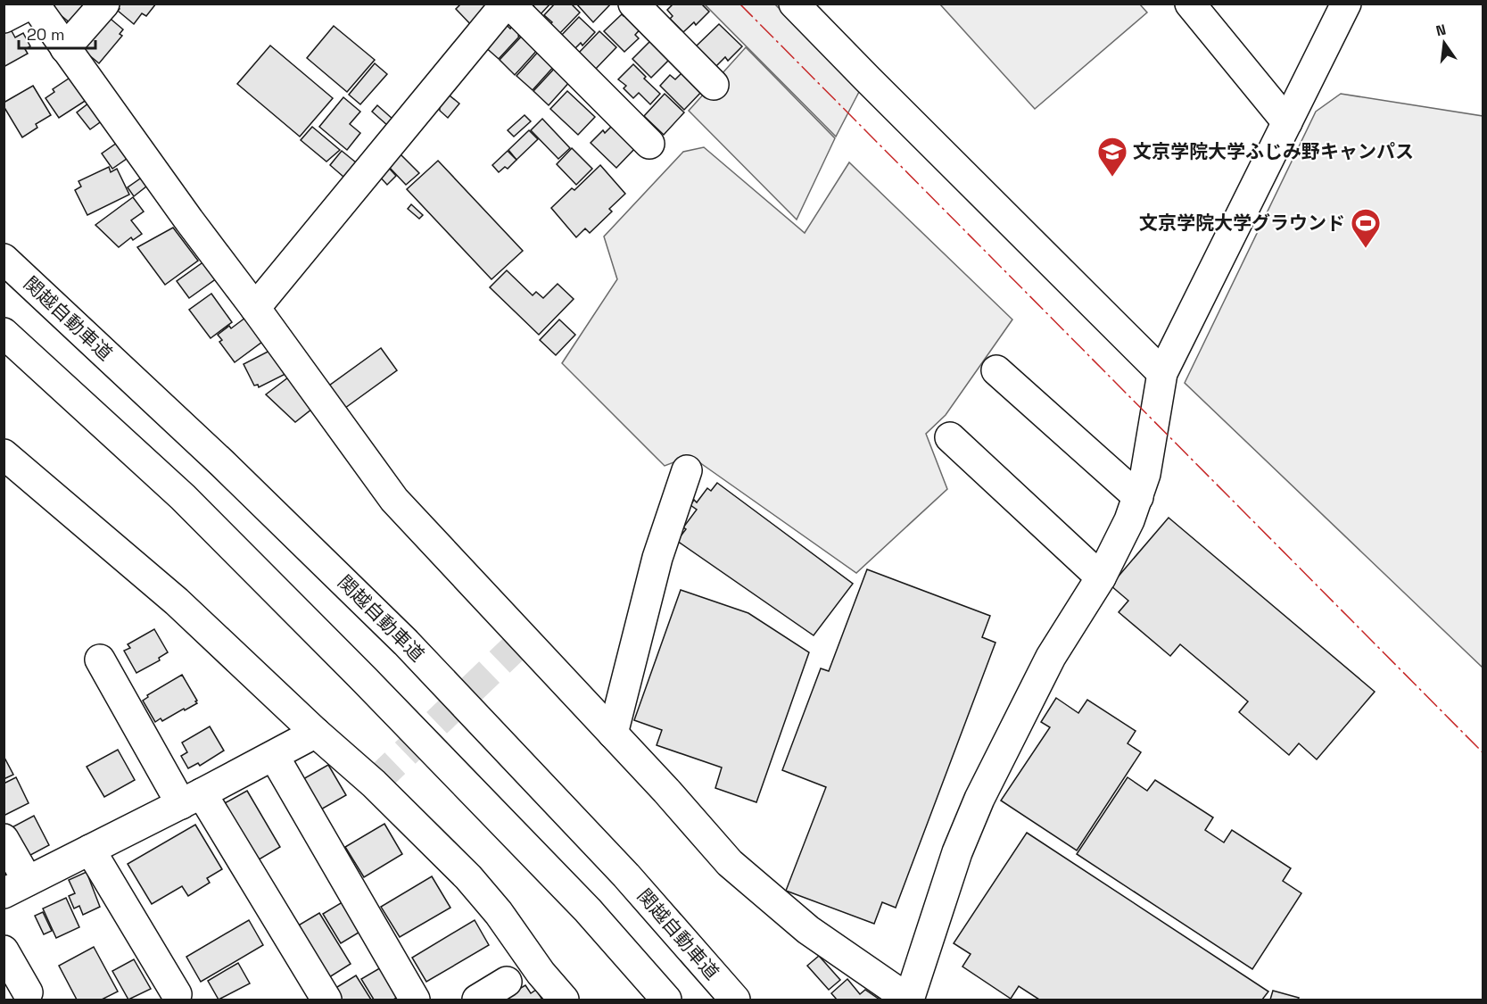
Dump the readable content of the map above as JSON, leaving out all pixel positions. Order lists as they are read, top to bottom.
{
  "streets": {
    "main road": ["関越自動車道"]
  },
  "places": {
    "school or university": ["文京学院大学ふじみ野キャンパス"],
    "sports": ["文京学院大学グラウンド"]
  },
  "scale_bar": "20 m",
  "north": "top"
}
